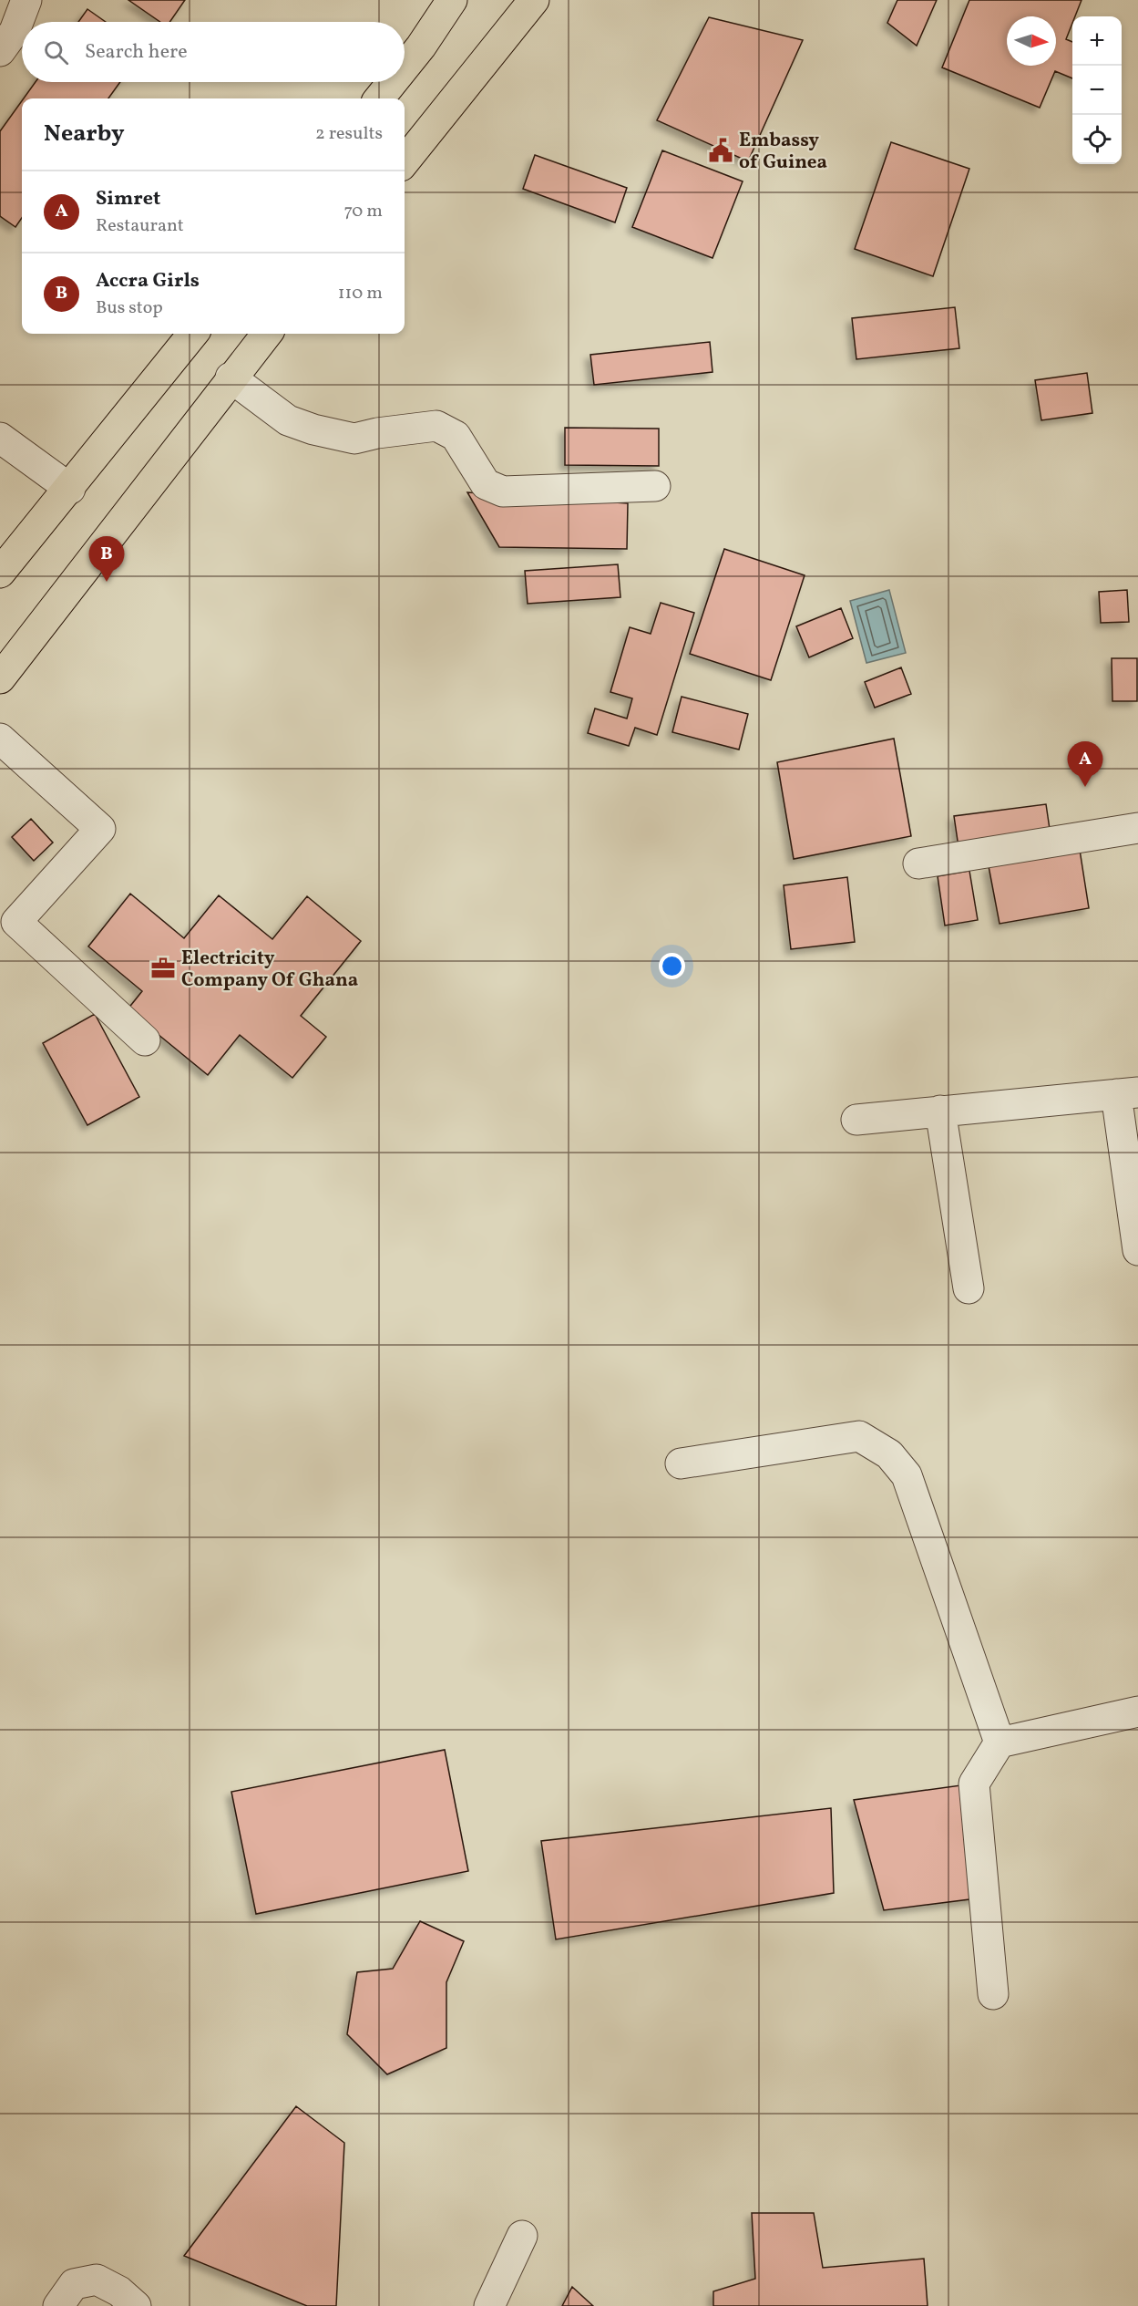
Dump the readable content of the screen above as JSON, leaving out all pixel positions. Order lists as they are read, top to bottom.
{
  "places": {
    "public building": ["Embassy of Guinea"],
    "office": ["Electricity Company Of Ghana"]
  },
  "north": "right",
  "page": {
    "map_buttons": ["+", "−"],
    "search": "Search here",
    "heading": ["Nearby", "2 results"],
    "list": [
      {
        "mark": "A",
        "name": "Simret",
        "note": "Restaurant",
        "value": "70 m"
      },
      {
        "mark": "B",
        "name": "Accra Girls",
        "note": "Bus stop",
        "value": "110 m"
      }
    ],
    "pins": ["B", "A"]
  }
}
